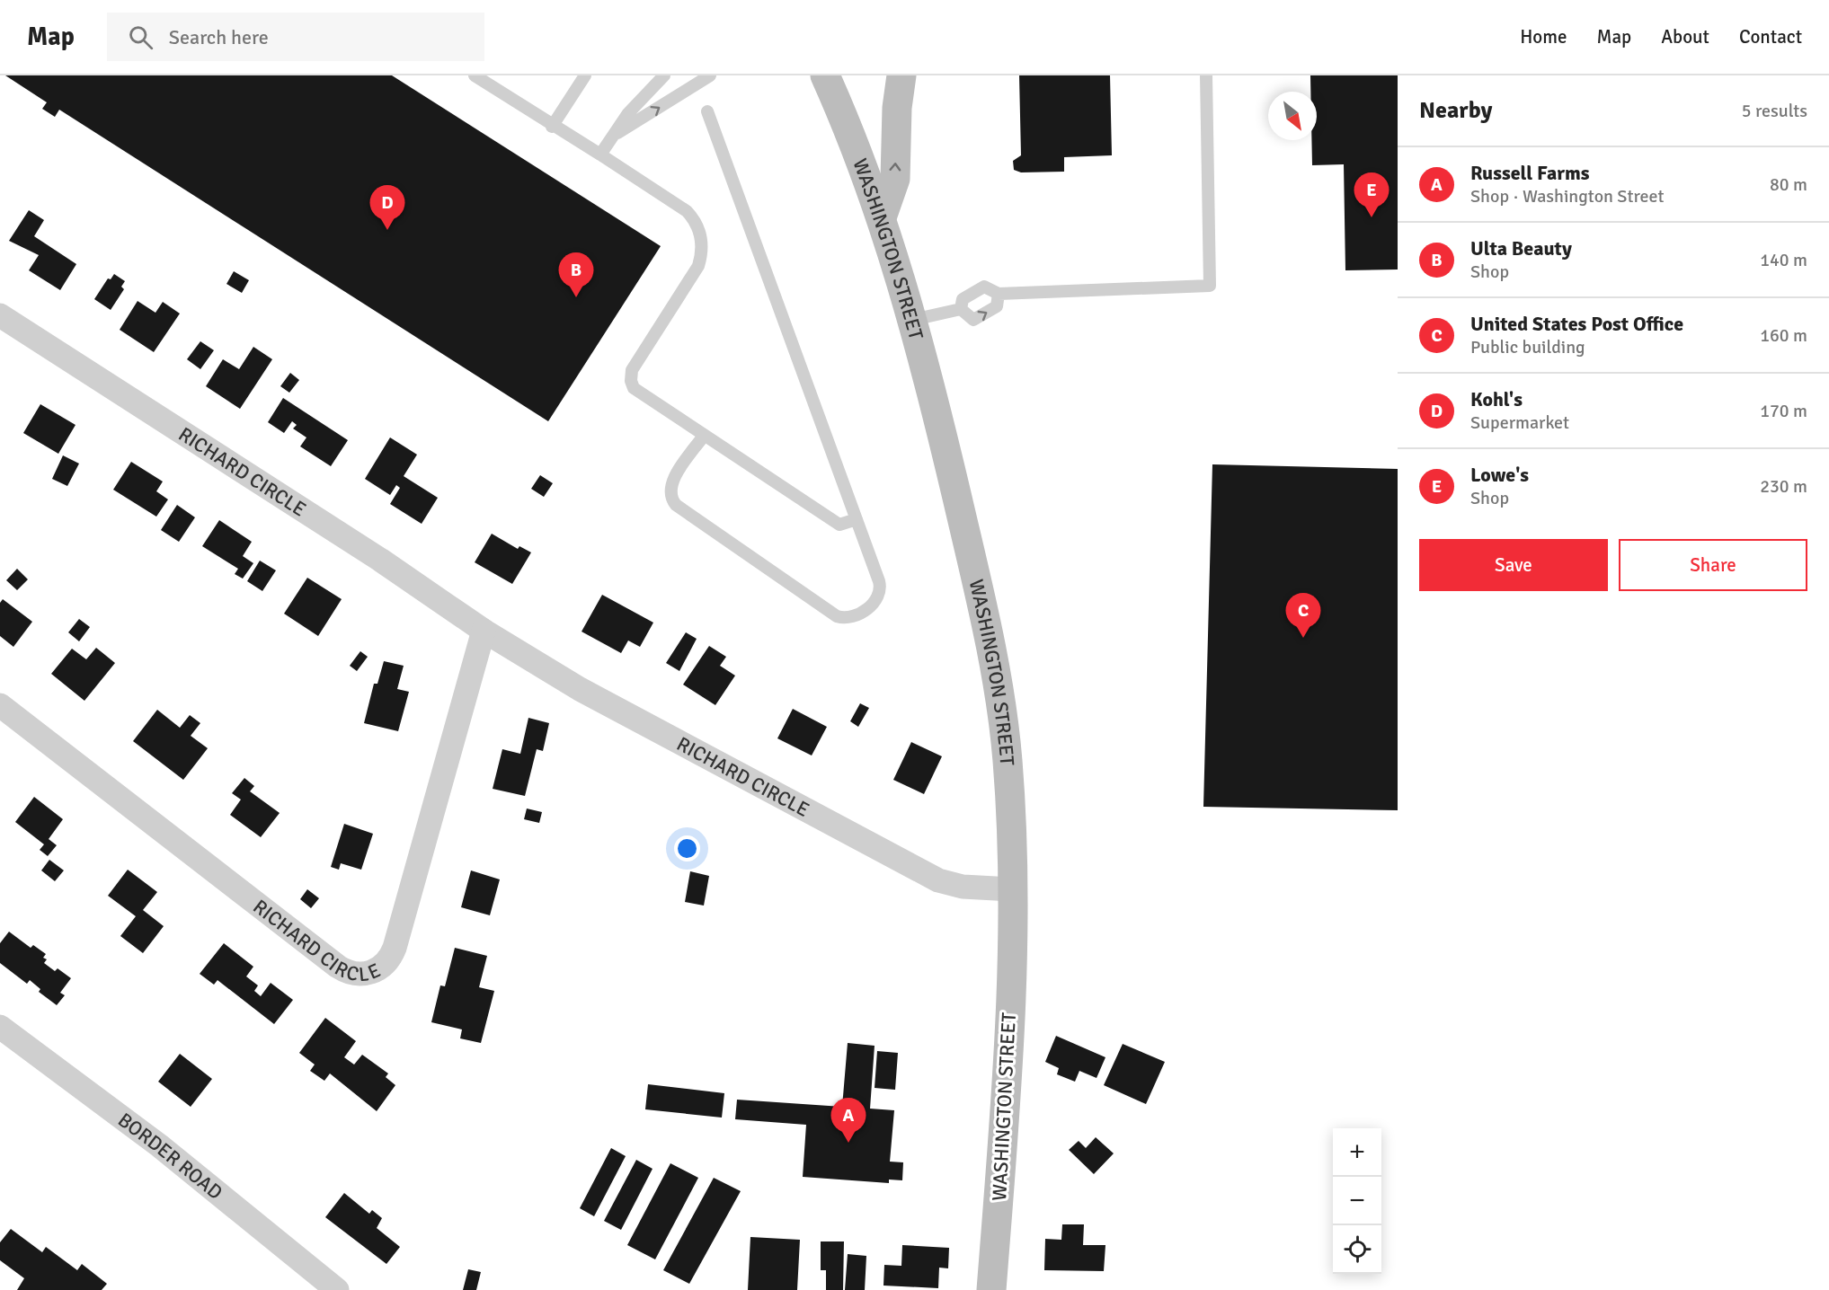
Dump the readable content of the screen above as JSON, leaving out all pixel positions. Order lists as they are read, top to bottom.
{
  "streets": {
    "main road": ["WASHINGTON STREET"],
    "street": ["RICHARD CIRCLE", "BORDER ROAD"]
  },
  "crossings": [
    ["WASHINGTON STREET", "RICHARD CIRCLE"]
  ],
  "north": "bottom right",
  "page": {
    "header": "Map",
    "search": "Search here",
    "nav": [
      "Home",
      "Map",
      "About",
      "Contact"
    ],
    "heading": ["Nearby", "5 results"],
    "list": [
      {
        "mark": "A",
        "name": "Russell Farms",
        "note": "Shop · Washington Street",
        "value": "80 m"
      },
      {
        "mark": "B",
        "name": "Ulta Beauty",
        "note": "Shop",
        "value": "140 m"
      },
      {
        "mark": "C",
        "name": "United States Post Office",
        "note": "Public building",
        "value": "160 m"
      },
      {
        "mark": "D",
        "name": "Kohl's",
        "note": "Supermarket",
        "value": "170 m"
      },
      {
        "mark": "E",
        "name": "Lowe's",
        "note": "Shop",
        "value": "230 m"
      }
    ],
    "pins": [
      "E",
      "D",
      "B",
      "C",
      "A"
    ],
    "buttons": ["Save", "Share"],
    "map_buttons": ["+", "−"]
  }
}
